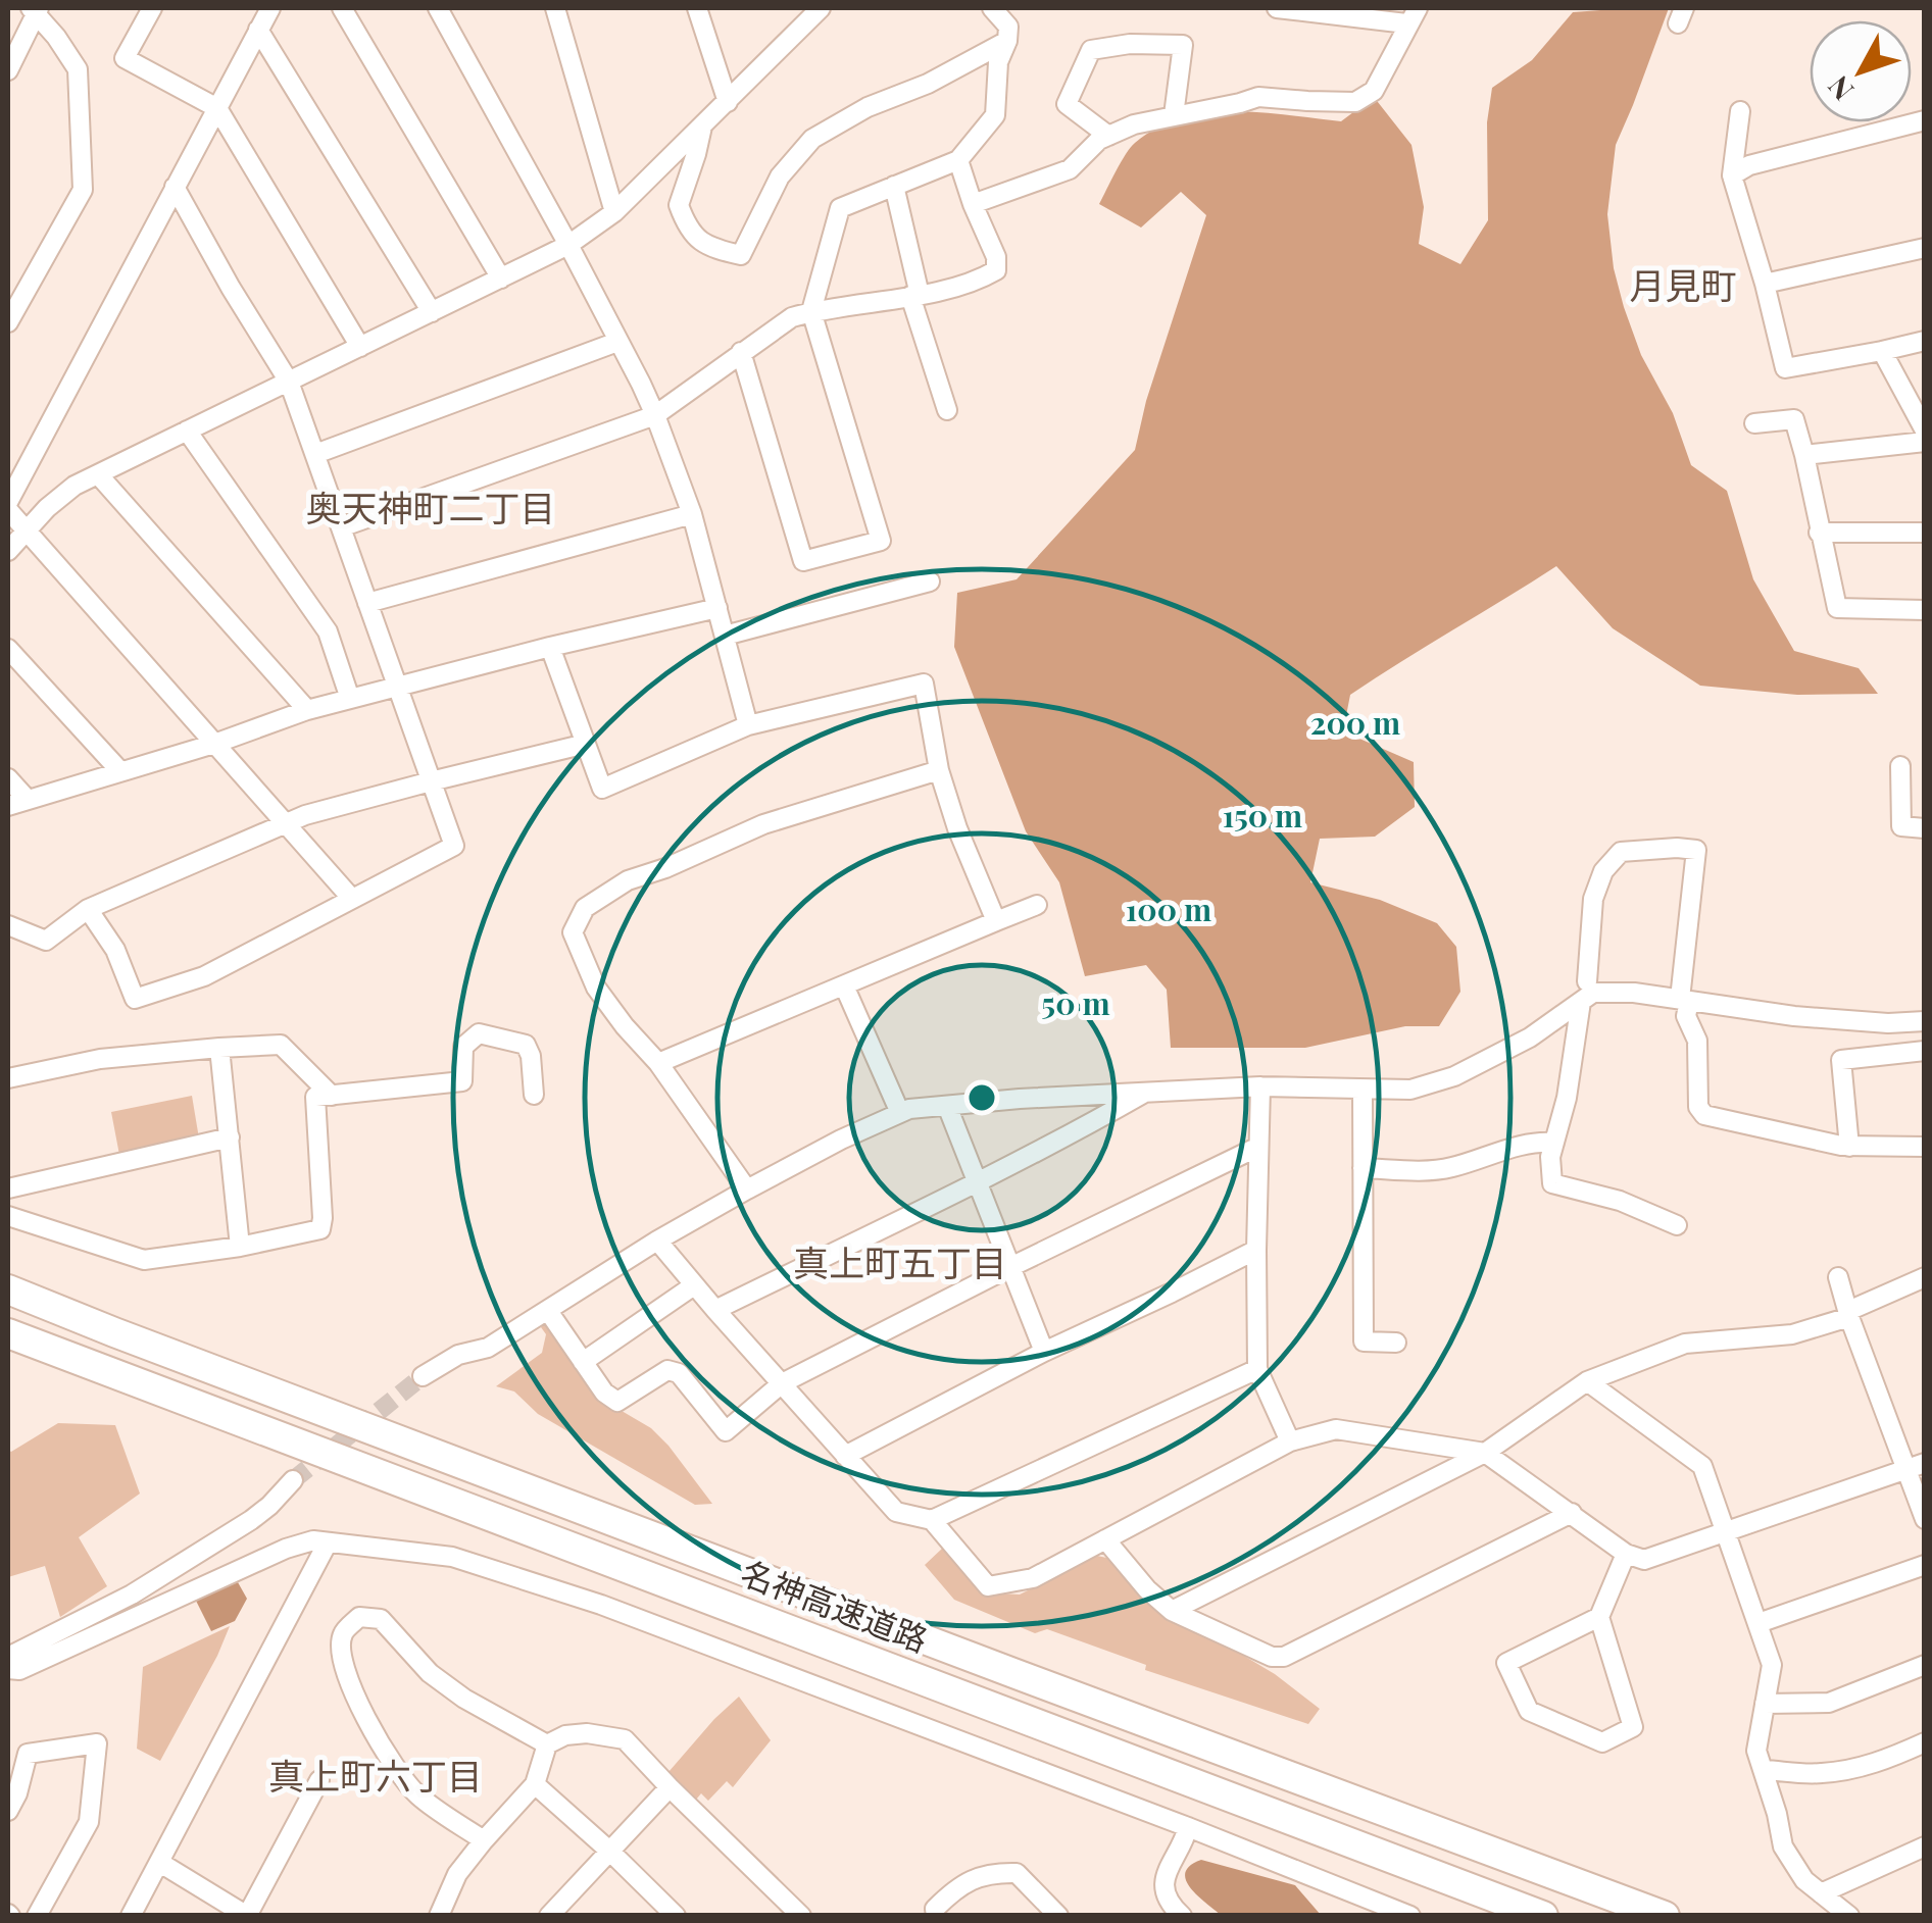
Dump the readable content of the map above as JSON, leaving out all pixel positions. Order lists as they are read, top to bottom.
{
  "streets": {
    "highway": ["名神高速道路"]
  },
  "districts": [
    "月見町",
    "奥天神町二丁目",
    "真上町五丁目",
    "真上町六丁目"
  ],
  "north": "bottom left",
  "rings": [
    "200 m",
    "150 m",
    "100 m",
    "50 m"
  ]
}
